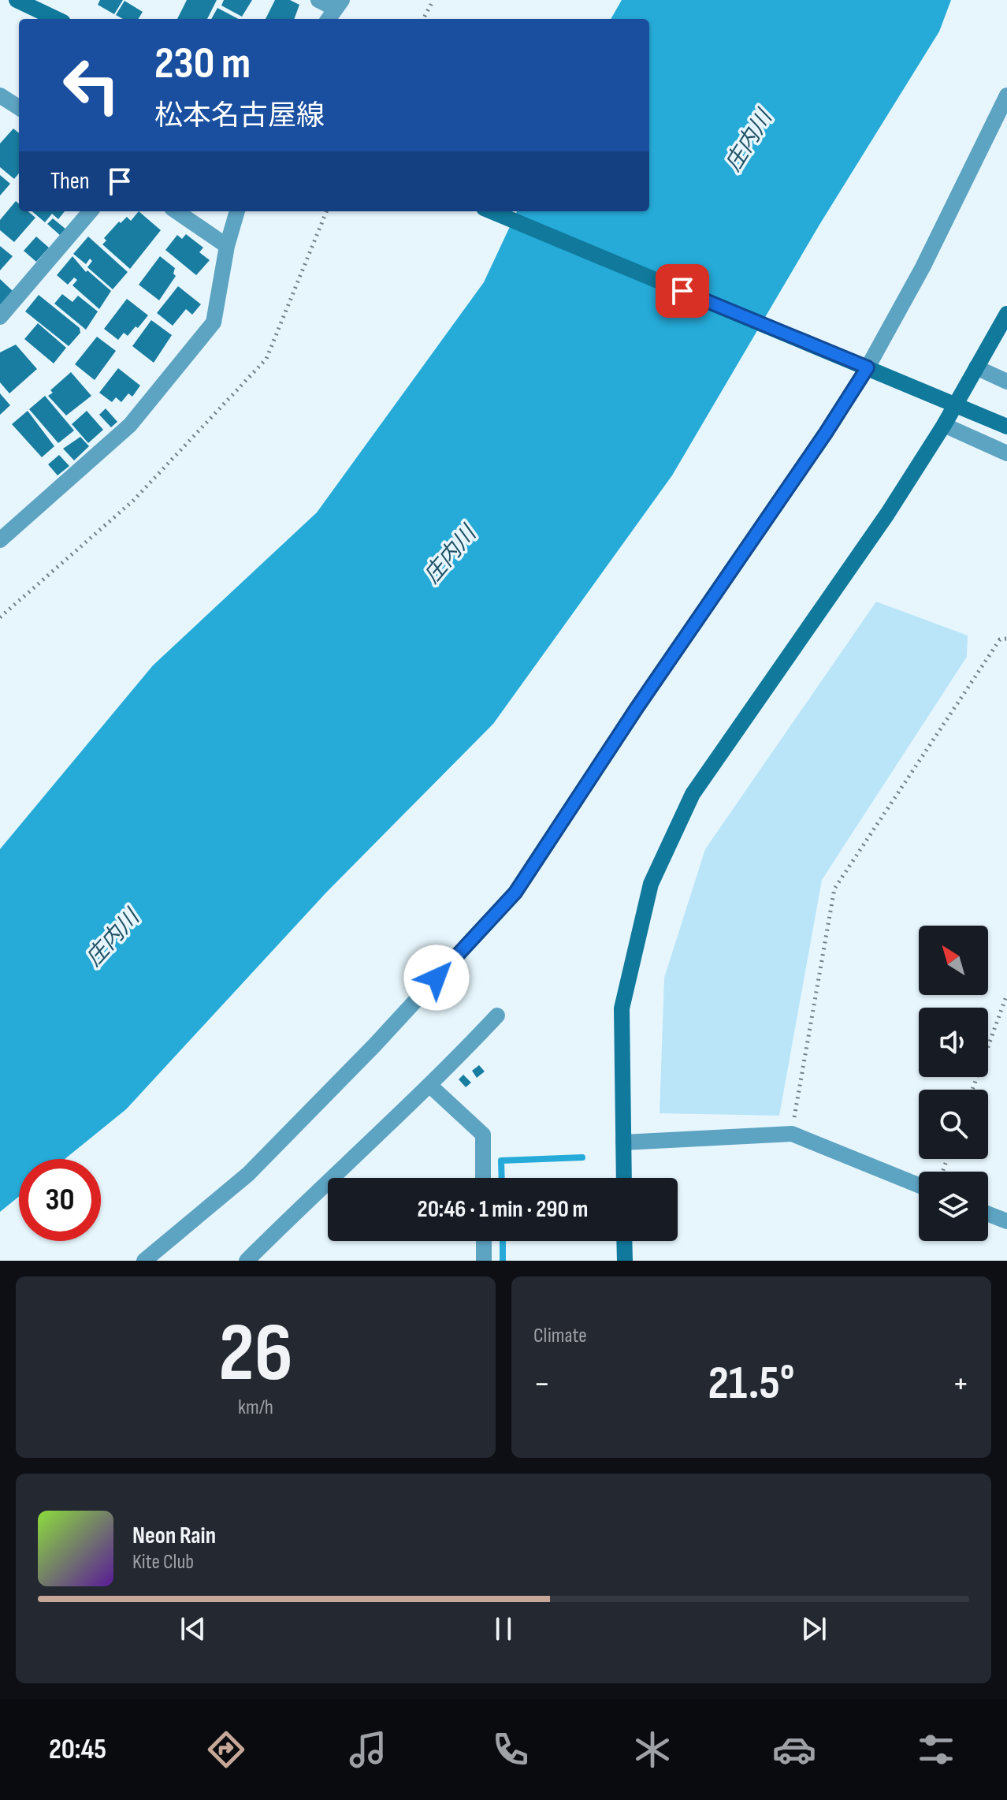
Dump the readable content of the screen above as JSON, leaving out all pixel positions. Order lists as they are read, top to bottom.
{
  "water": ["庄内川"],
  "north": "top left",
  "page": {
    "turn": ["230 m", "松本名古屋線"],
    "then": "Then",
    "limit": "30",
    "trip": "20:46 · 1 min · 290 m",
    "tile": [
      ["26", "km/h"],
      "Climate"
    ],
    "heat": ["−", "21.5°", "+"],
    "song": ["Neon Rain", "Kite Club"],
    "tabs": "20:45"
  }
}
